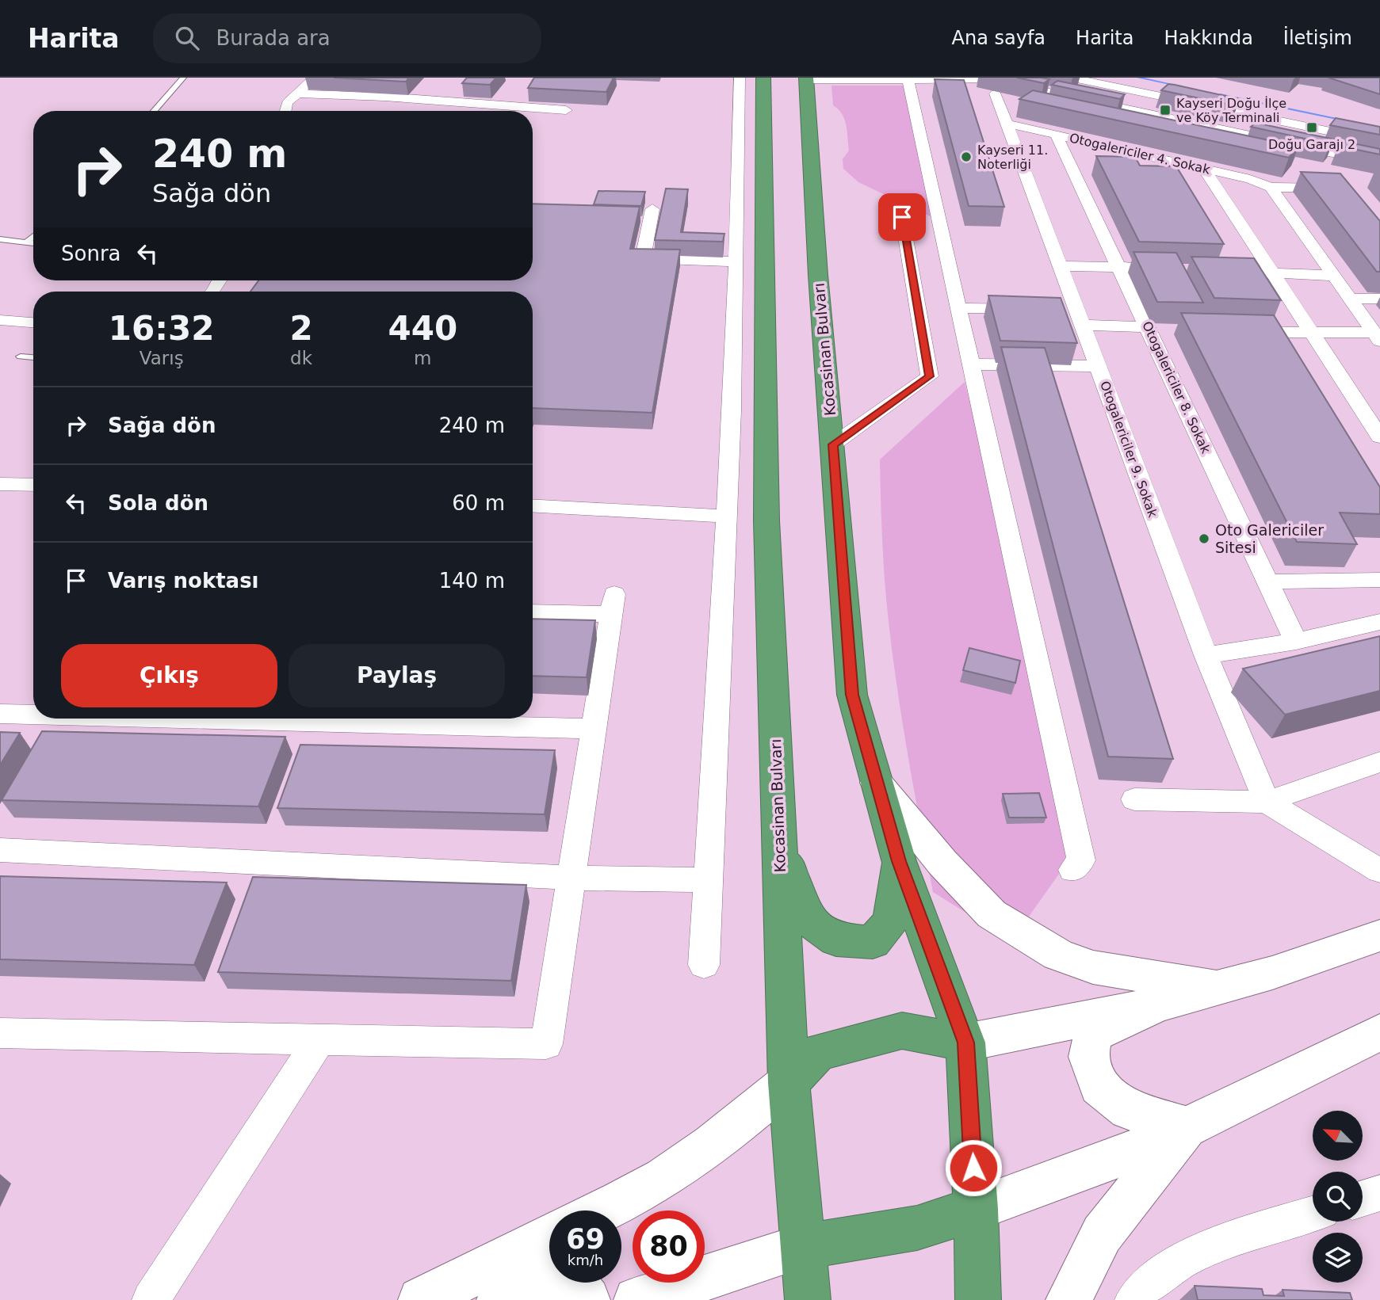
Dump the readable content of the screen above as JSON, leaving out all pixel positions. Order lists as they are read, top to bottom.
{
  "streets": {
    "highway": ["Kocasinan Bulvarı"],
    "street": ["Otogalericiler 4. Sokak", "Otogalericiler 8. Sokak", "Otogalericiler 9. Sokak"]
  },
  "crossings": [
    ["Otogalericiler 4. Sokak", "Otogalericiler 8. Sokak"],
    ["Otogalericiler 4. Sokak", "Otogalericiler 9. Sokak"]
  ],
  "places": {
    "transit": ["Kayseri Doğu İlçe ve Köy Terminali", "Doğu Garajı 2"],
    "other": ["Kayseri 11. Noterliği", "Oto Galericiler Sitesi"]
  },
  "north": "top left",
  "page": {
    "header": "Harita",
    "search": "Burada ara",
    "nav": [
      "Ana sayfa",
      "Harita",
      "Hakkında",
      "İletişim"
    ],
    "turn": ["240 m", "Sağa dön"],
    "then": "Sonra",
    "eta": [
      "16:32",
      "Varış",
      "2",
      "dk",
      "440",
      "m"
    ],
    "list": [
      {
        "name": "Sağa dön",
        "value": "240 m"
      },
      {
        "name": "Sola dön",
        "value": "60 m"
      },
      {
        "name": "Varış noktası",
        "value": "140 m"
      }
    ],
    "buttons": ["Çıkış", "Paylaş"],
    "speed": "69 km/h",
    "limit": "80"
  }
}
